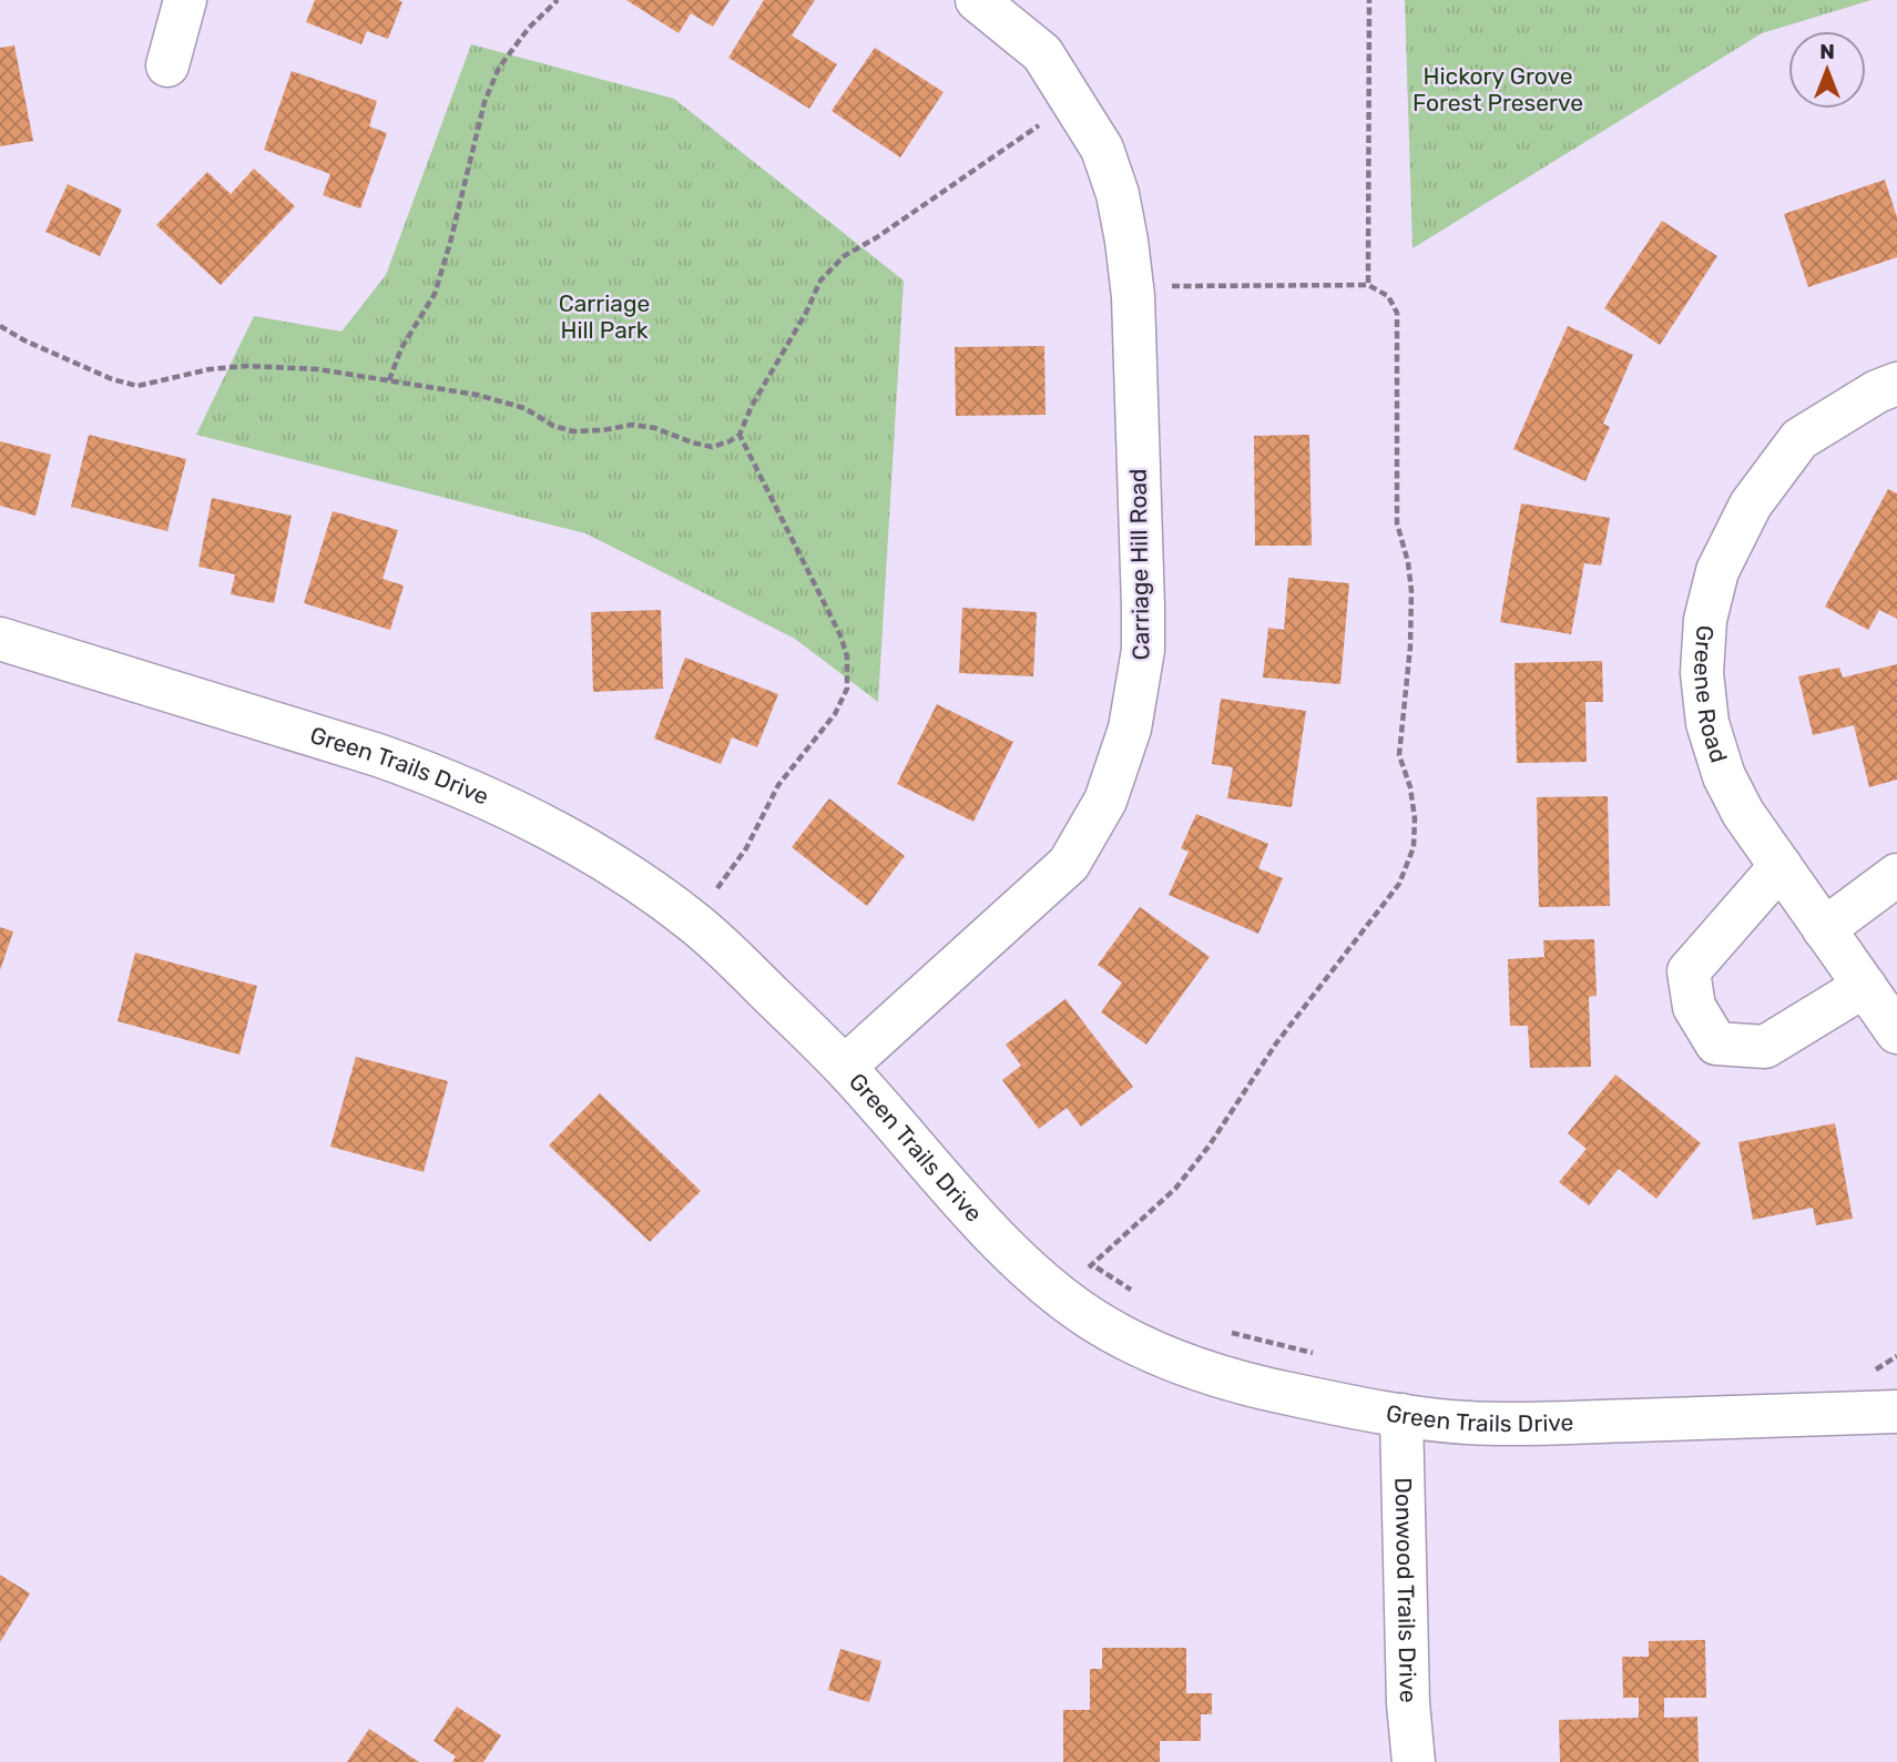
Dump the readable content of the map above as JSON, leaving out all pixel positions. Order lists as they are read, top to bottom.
{
  "streets": {
    "street": [
      "Carriage Hill Road",
      "Greene Road",
      "Green Trails Drive",
      "Donwood Trails Drive"
    ]
  },
  "crossings": [
    ["Carriage Hill Road", "Green Trails Drive"],
    ["Green Trails Drive", "Donwood Trails Drive"]
  ],
  "parks": ["Hickory Grove Forest Preserve", "Carriage Hill Park"],
  "north": "top"
}
